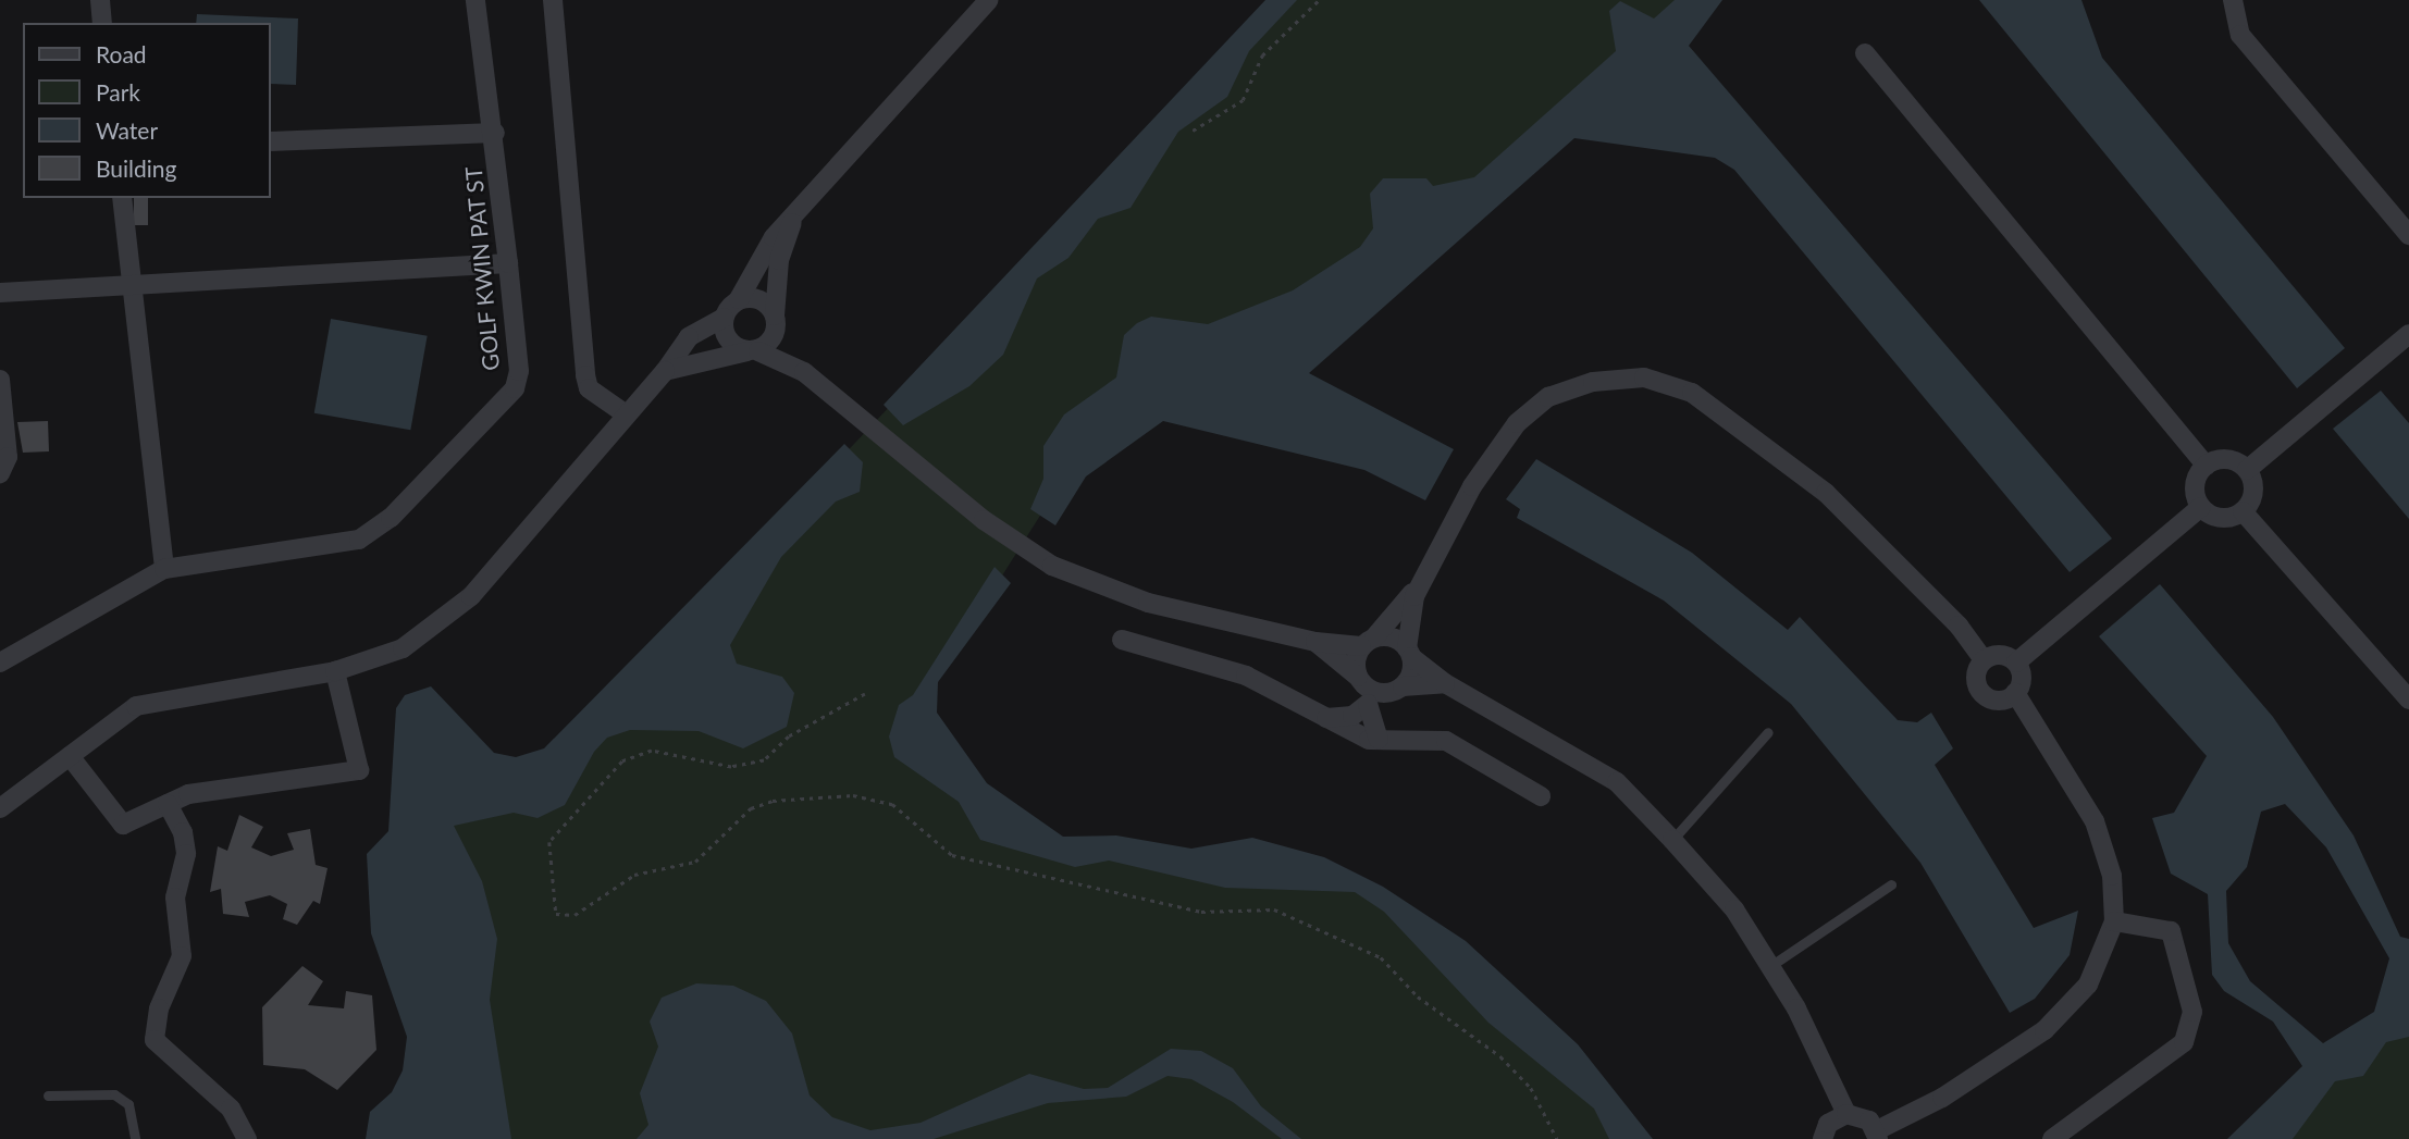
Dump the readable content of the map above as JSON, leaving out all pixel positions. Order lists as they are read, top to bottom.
{
  "streets": {
    "street": ["GOLF KWIN PAT ST"]
  },
  "legend": [
    "Road",
    "Park",
    "Water",
    "Building"
  ]
}
